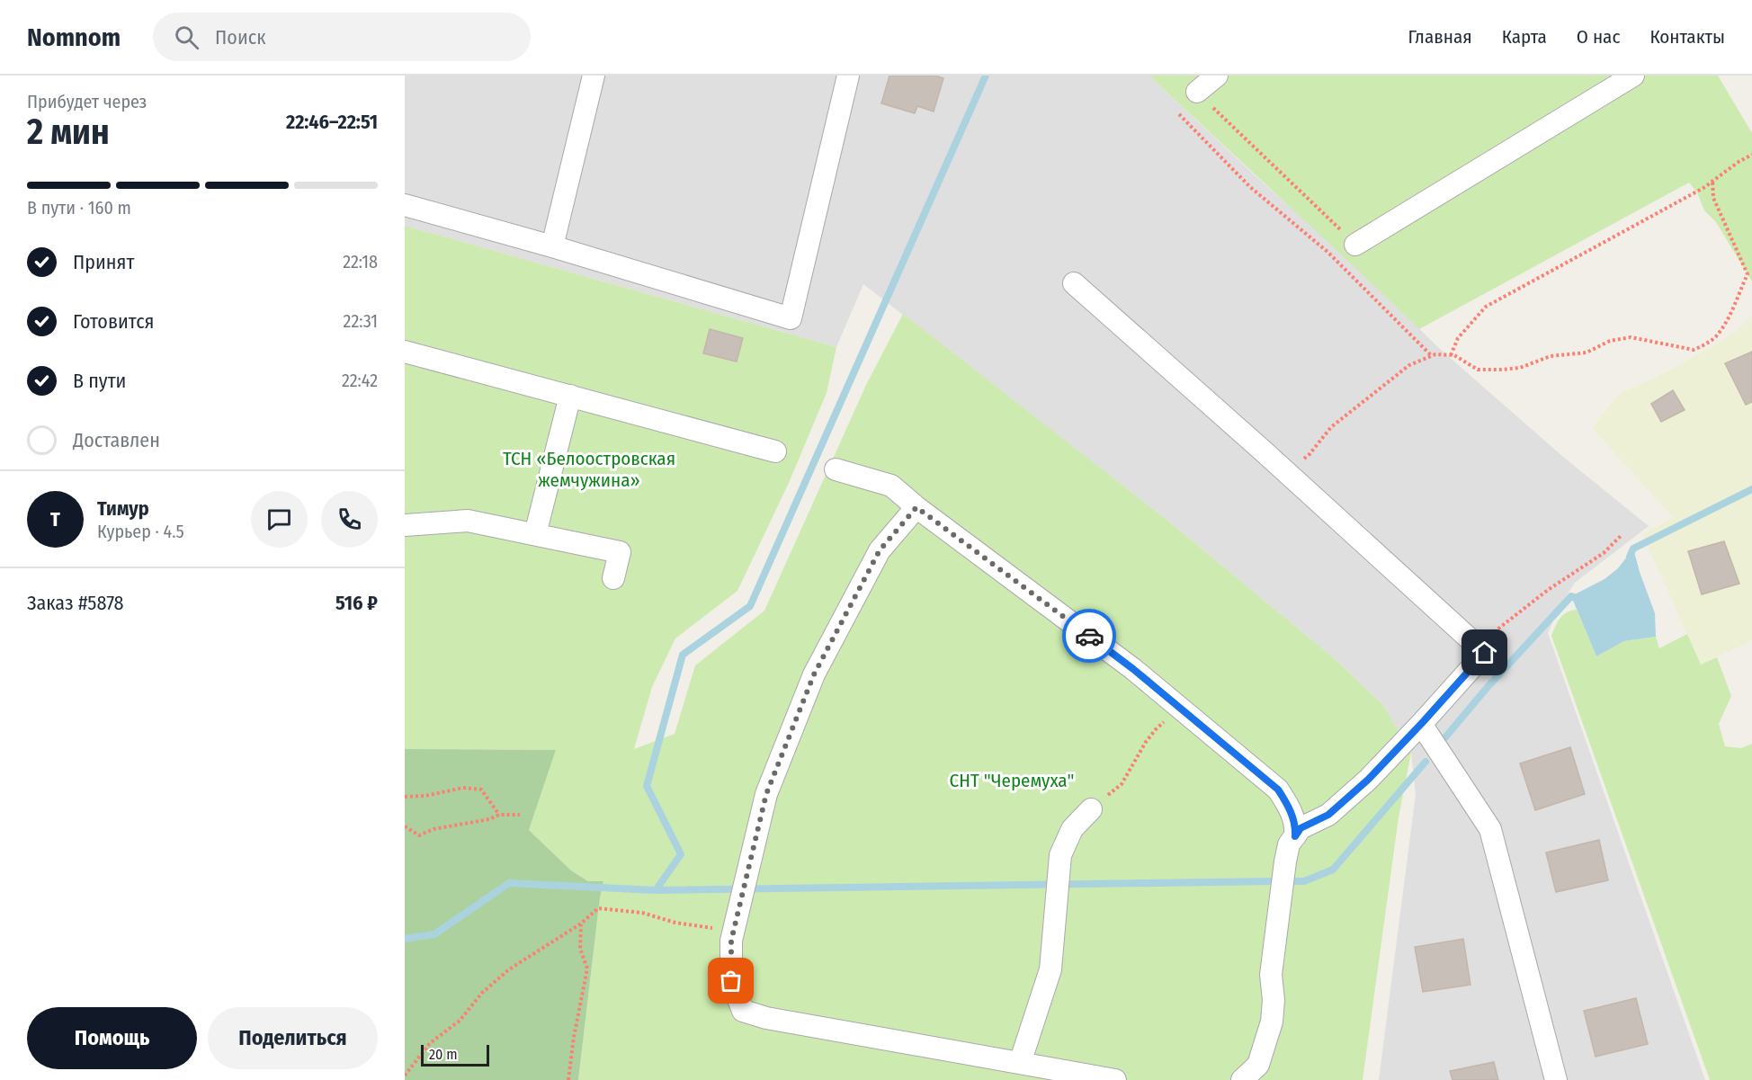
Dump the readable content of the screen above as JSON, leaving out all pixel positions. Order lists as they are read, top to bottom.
{
  "parks": ["ТСН «Белоостровская жемчужина»", "СНТ \"Черемуха\""],
  "scale_bar": "20 m",
  "page": {
    "header": "Nomnom",
    "search": "Поиск",
    "nav": [
      "Главная",
      "Карта",
      "О нас",
      "Контакты"
    ],
    "heading": ["2 мин", "Прибудет через", "22:46–22:51"],
    "panel": [
      "Тимур",
      "Курьер · 4.5",
      "Заказ #5878",
      "516 ₽"
    ],
    "bar": "В пути · 160 m",
    "list": [
      ["Принят", "22:18"],
      ["Готовится", "22:31"],
      ["В пути", "22:42"],
      "Доставлен"
    ],
    "round": "Т",
    "buttons": ["Помощь", "Поделиться"],
    "scale": "20 m"
  }
}
